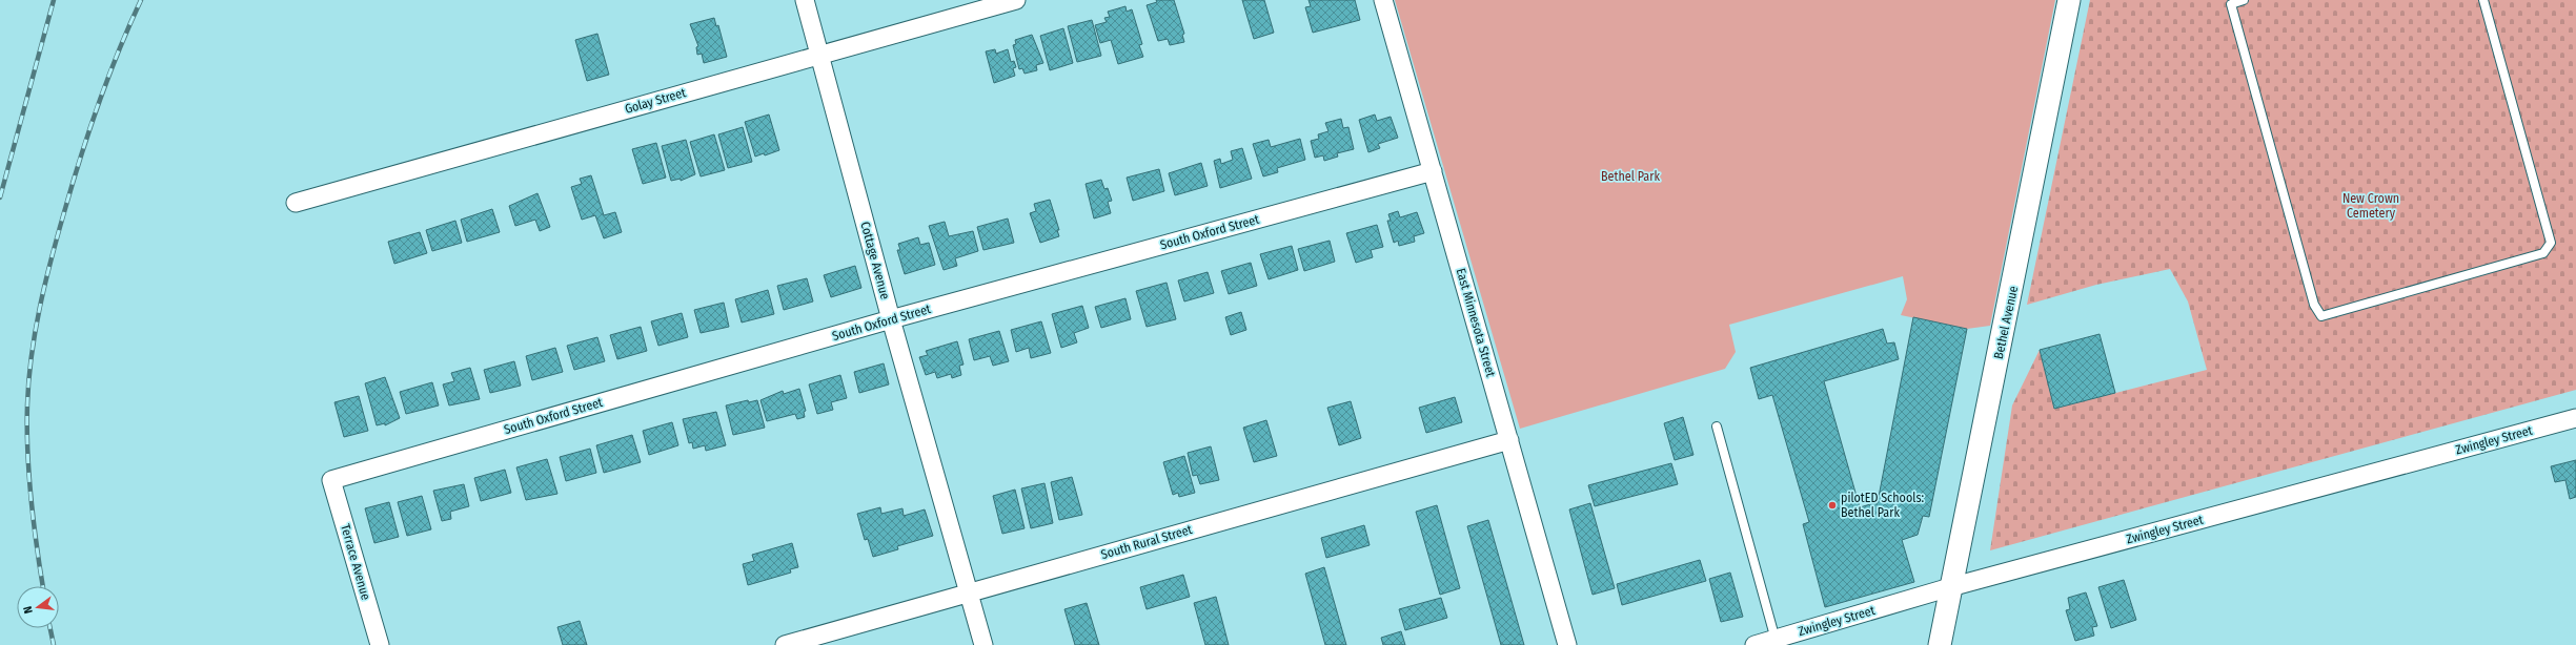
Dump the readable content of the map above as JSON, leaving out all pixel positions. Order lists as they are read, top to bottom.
{
  "streets": {
    "street": [
      "Golay Street",
      "South Oxford Street",
      "Cottage Avenue",
      "East Minnesota Street",
      "Bethel Avenue",
      "Zwingley Street",
      "South Rural Street",
      "Terrace Avenue"
    ]
  },
  "crossings": [
    ["Golay Street", "Cottage Avenue"],
    ["South Oxford Street", "Cottage Avenue"],
    ["South Oxford Street", "East Minnesota Street"],
    ["South Oxford Street", "Terrace Avenue"],
    ["Cottage Avenue", "South Rural Street"],
    ["East Minnesota Street", "South Rural Street"],
    ["Bethel Avenue", "Zwingley Street"]
  ],
  "parks": ["Bethel Park", "New Crown Cemetery"],
  "places": ["pilotED Schools: Bethel Park"],
  "north": "left"
}
